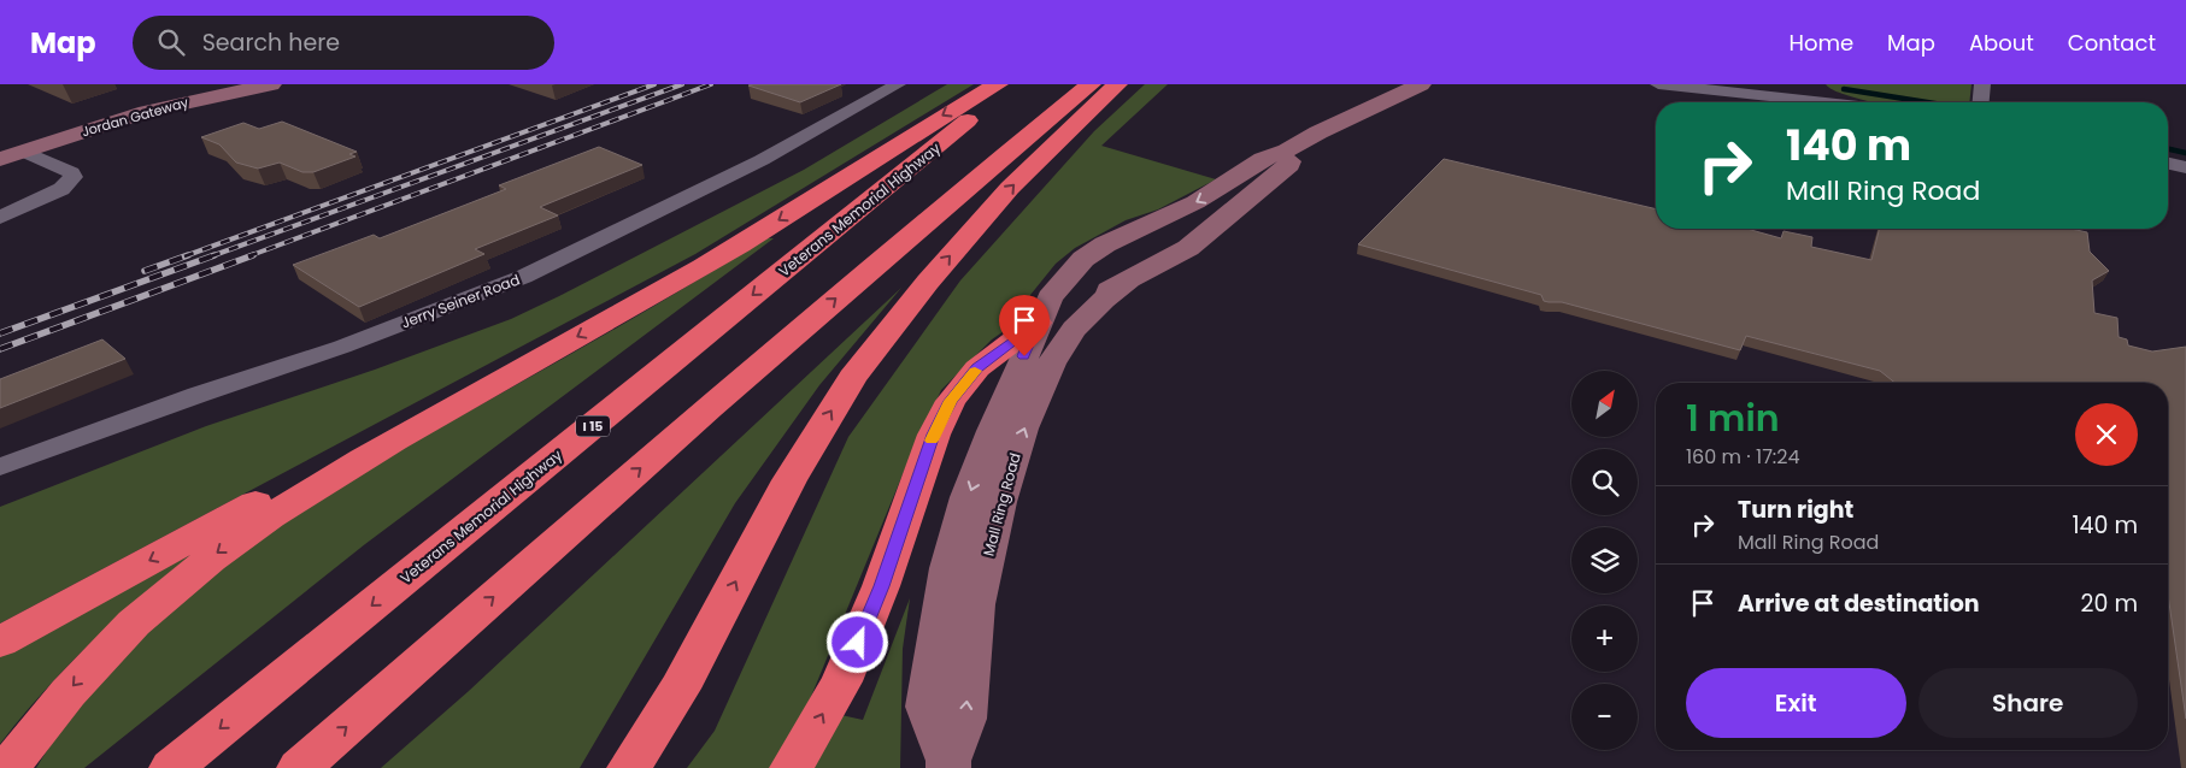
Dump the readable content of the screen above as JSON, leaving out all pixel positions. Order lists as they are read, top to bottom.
{
  "streets": {
    "highway": ["Veterans Memorial Highway", "I 15"],
    "street": ["Jordan Gateway", "Jerry Seiner Road", "Mall Ring Road"]
  },
  "north": "top right",
  "page": {
    "header": "Map",
    "search": "Search here",
    "nav": [
      "Home",
      "Map",
      "About",
      "Contact"
    ],
    "turn": ["140 m", "Mall Ring Road"],
    "map_buttons": ["+", "−"],
    "heading": ["1 min", "160 m · 17:24"],
    "list": [
      {
        "name": "Turn right",
        "note": "Mall Ring Road",
        "value": "140 m"
      },
      {
        "name": "Arrive at destination",
        "value": "20 m"
      }
    ],
    "buttons": ["Exit", "Share"]
  }
}
